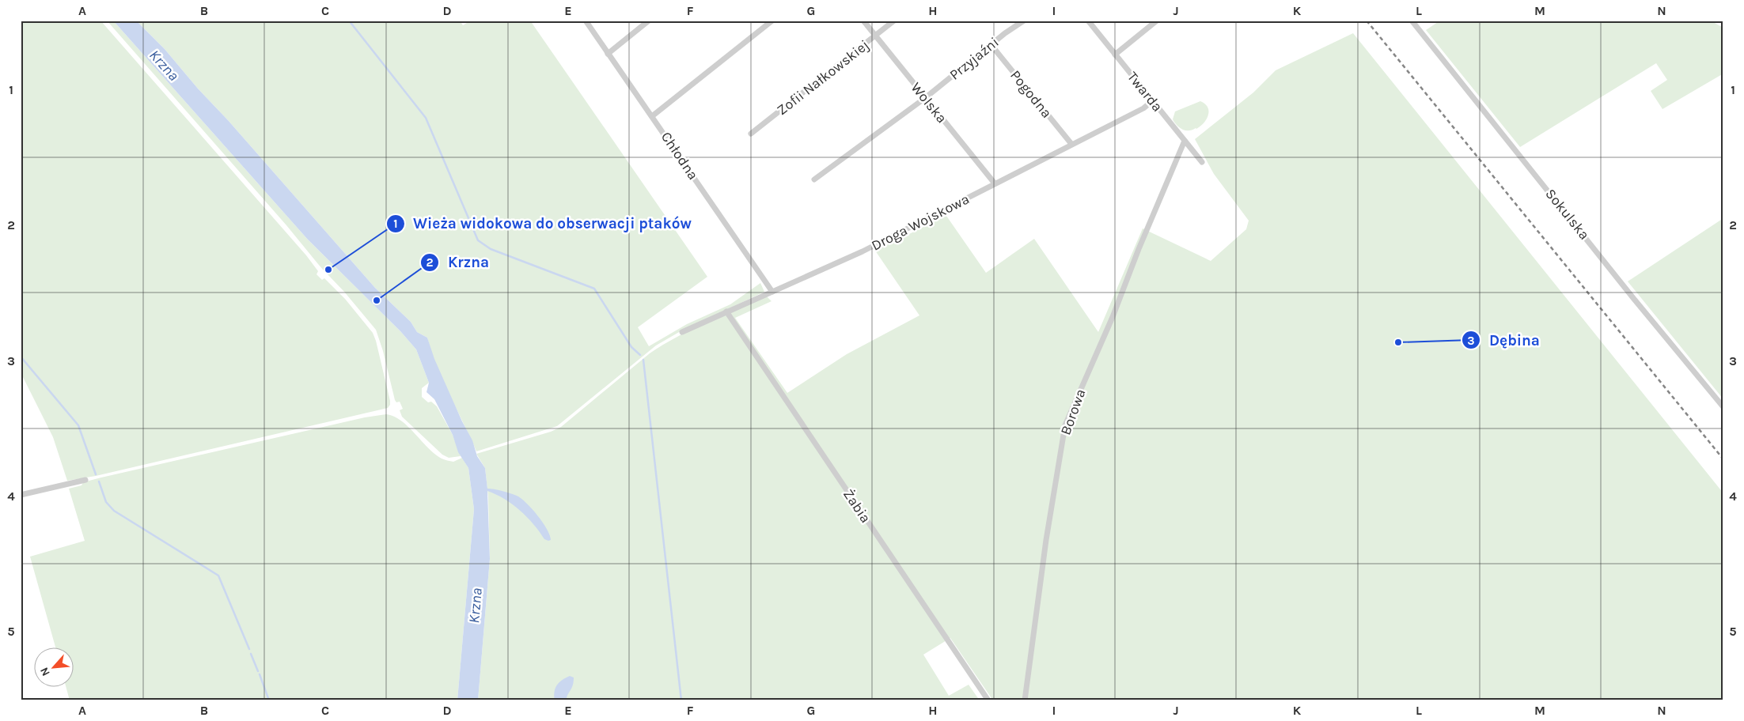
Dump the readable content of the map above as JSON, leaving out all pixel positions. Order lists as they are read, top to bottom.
{
  "streets": {
    "street": [
      "Przyjaźni",
      "Zofii Nałkowskiej",
      "Twarda",
      "Pogodna",
      "Wolska",
      "Chłodna",
      "Sokulska",
      "Droga Wojskowa",
      "Borowa",
      "Żabia"
    ]
  },
  "crossings": [
    ["Przyjaźni", "Pogodna"],
    ["Przyjaźni", "Wolska"],
    ["Zofii Nałkowskiej", "Wolska"],
    ["Twarda", "Droga Wojskowa"],
    ["Twarda", "Borowa"],
    ["Pogodna", "Droga Wojskowa"],
    ["Wolska", "Droga Wojskowa"],
    ["Chłodna", "Droga Wojskowa"],
    ["Droga Wojskowa", "Żabia"]
  ],
  "water": ["Krzna"],
  "places": ["Wieża widokowa do obserwacji ptaków", "Krzna", "Dębina"],
  "north": "bottom left",
  "grid": {
    "columns": [
      "A",
      "B",
      "C",
      "D",
      "E",
      "F",
      "G",
      "H",
      "I",
      "J",
      "K",
      "L",
      "M",
      "N"
    ],
    "rows": [
      "1",
      "2",
      "3",
      "4",
      "5"
    ]
  }
}
